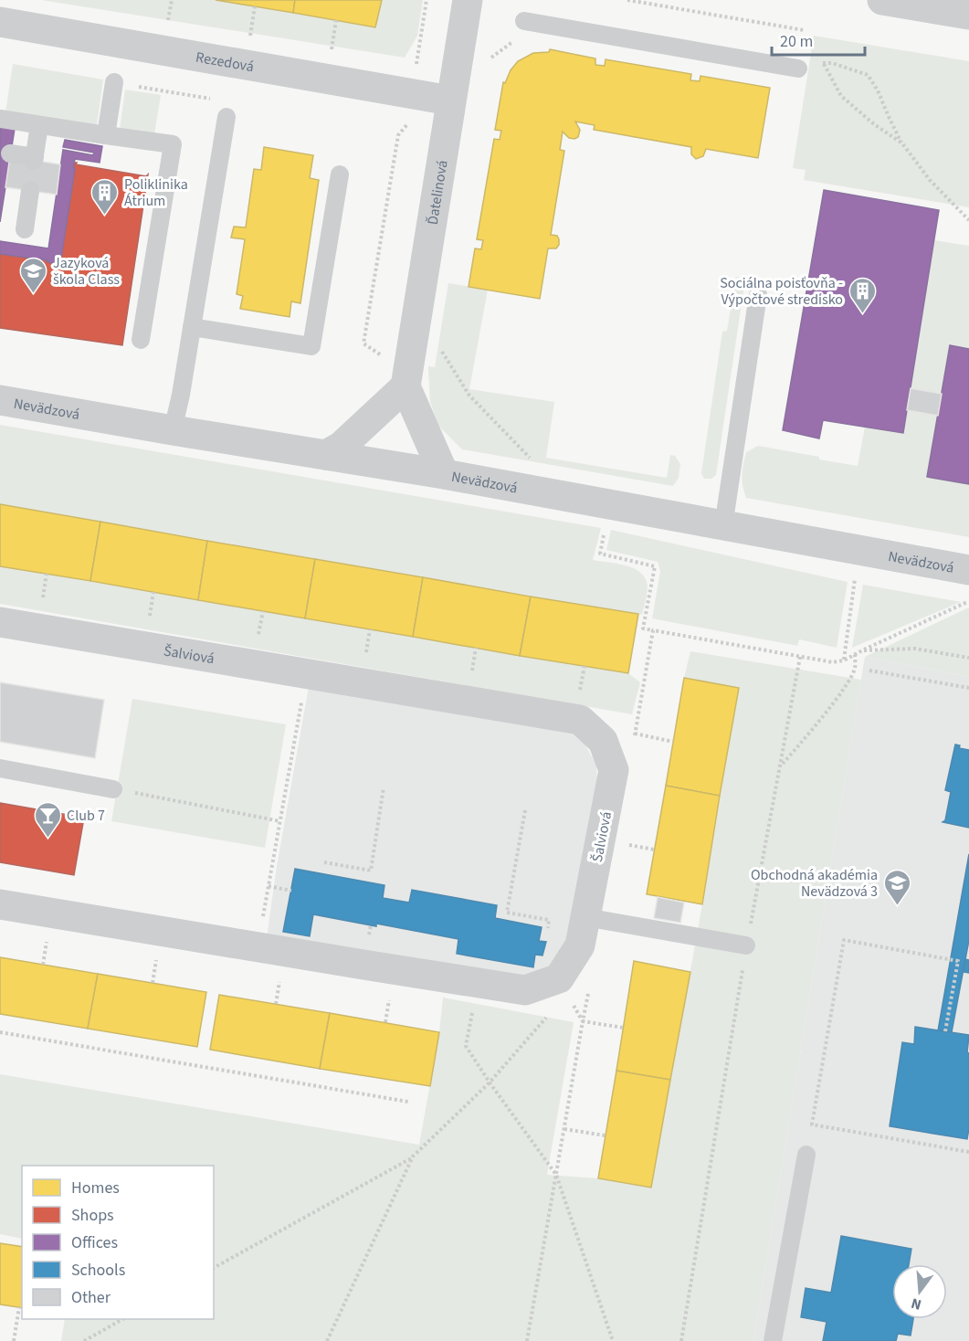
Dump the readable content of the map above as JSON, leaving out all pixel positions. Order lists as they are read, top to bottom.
{
  "streets": {
    "street": [
      "Rezedová",
      "Ďatelinová",
      "Nevädzová",
      "Šalviová"
    ]
  },
  "crossings": [
    ["Rezedová", "Ďatelinová"]
  ],
  "places": {
    "building": ["Poliklinika Átrium", "Sociálna poisťovňa - Výpočtové stredisko"],
    "school or university": ["Jazyková škola Class", "Obchodná akadémia Nevädzová 3"],
    "bar": ["Club 7"]
  },
  "legend": [
    "Homes",
    "Shops",
    "Offices",
    "Schools",
    "Other"
  ],
  "scale_bar": "20 m",
  "north": "bottom"
}
